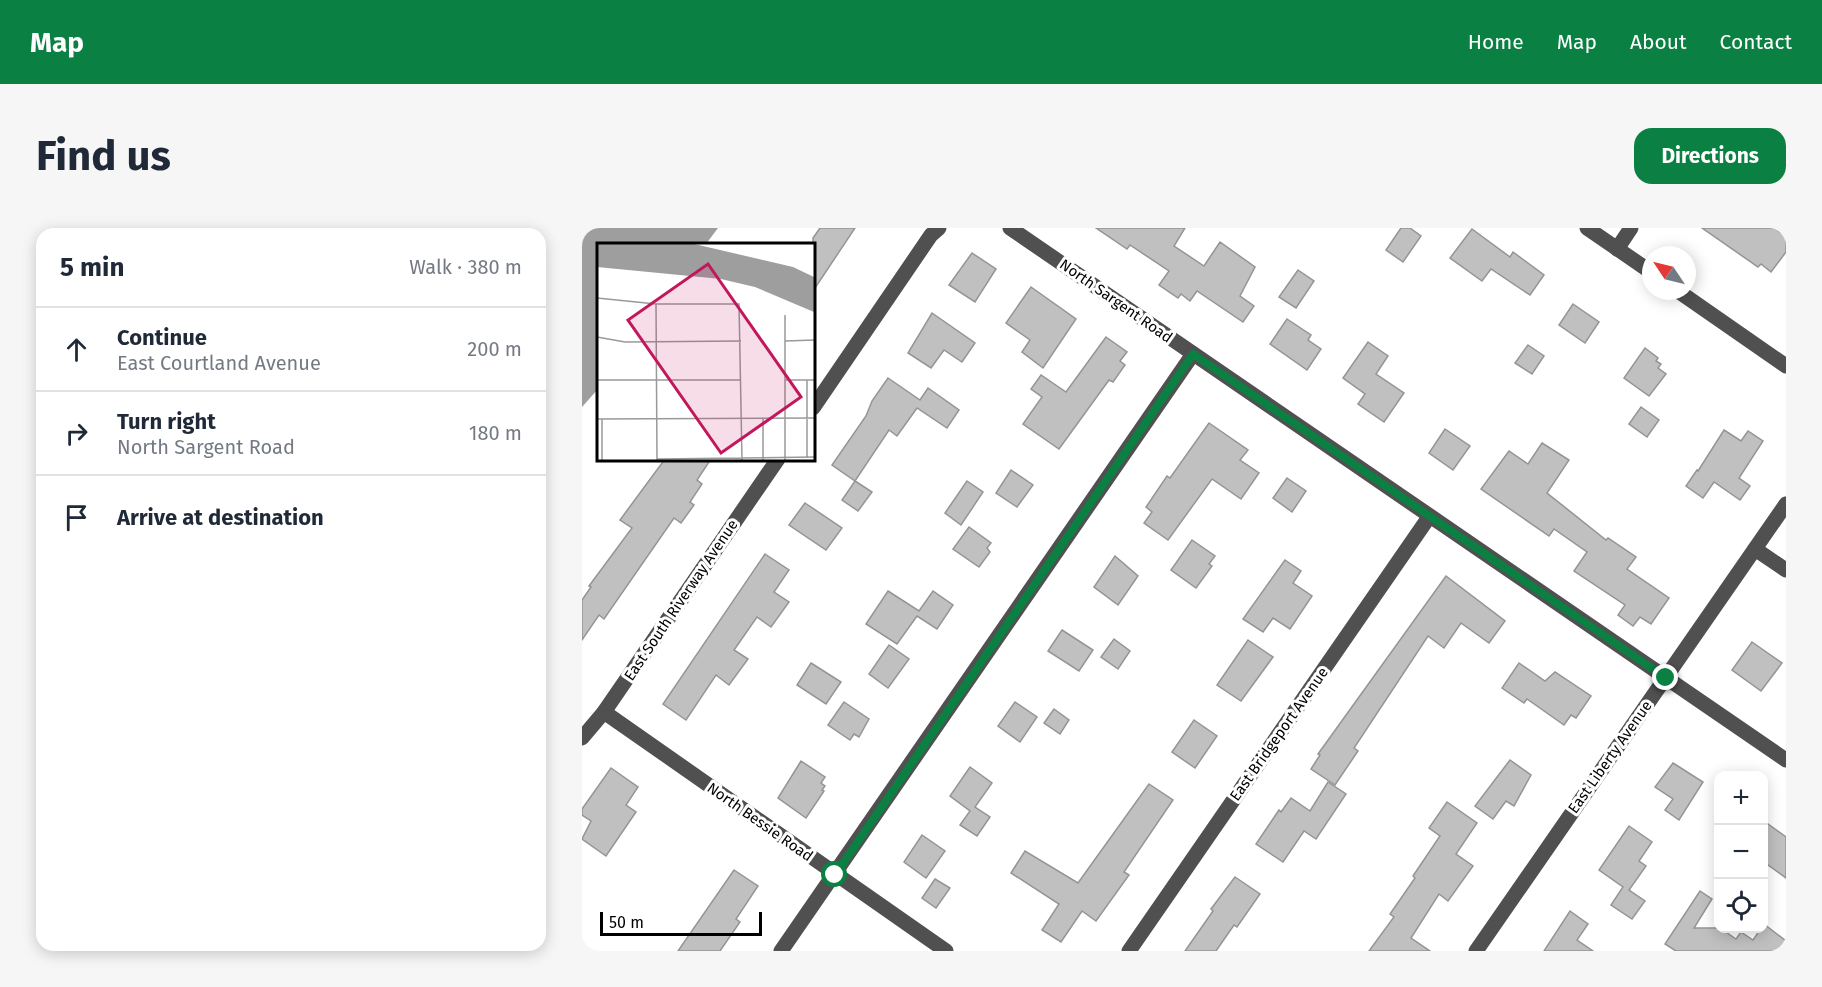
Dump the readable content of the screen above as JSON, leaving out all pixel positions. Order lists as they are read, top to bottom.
{
  "streets": {
    "street": [
      "North Sargent Road",
      "East South Riverway Avenue",
      "East Bridgeport Avenue",
      "East Liberty Avenue",
      "North Bessie Road"
    ]
  },
  "crossings": [
    ["North Sargent Road", "East Bridgeport Avenue"],
    ["North Sargent Road", "East Liberty Avenue"],
    ["East South Riverway Avenue", "North Bessie Road"]
  ],
  "scale_bar": "50 m",
  "north": "top left",
  "page": {
    "header": "Map",
    "nav": [
      "Home",
      "Map",
      "About",
      "Contact"
    ],
    "buttons": "Directions",
    "title": "Find us",
    "heading": ["5 min", "Walk · 380 m"],
    "list": [
      ["Continue", "East Courtland Avenue", "200 m"],
      ["Turn right", "North Sargent Road", "180 m"],
      "Arrive at destination"
    ],
    "map_buttons": ["+", "−"],
    "scale": "50 m"
  }
}
